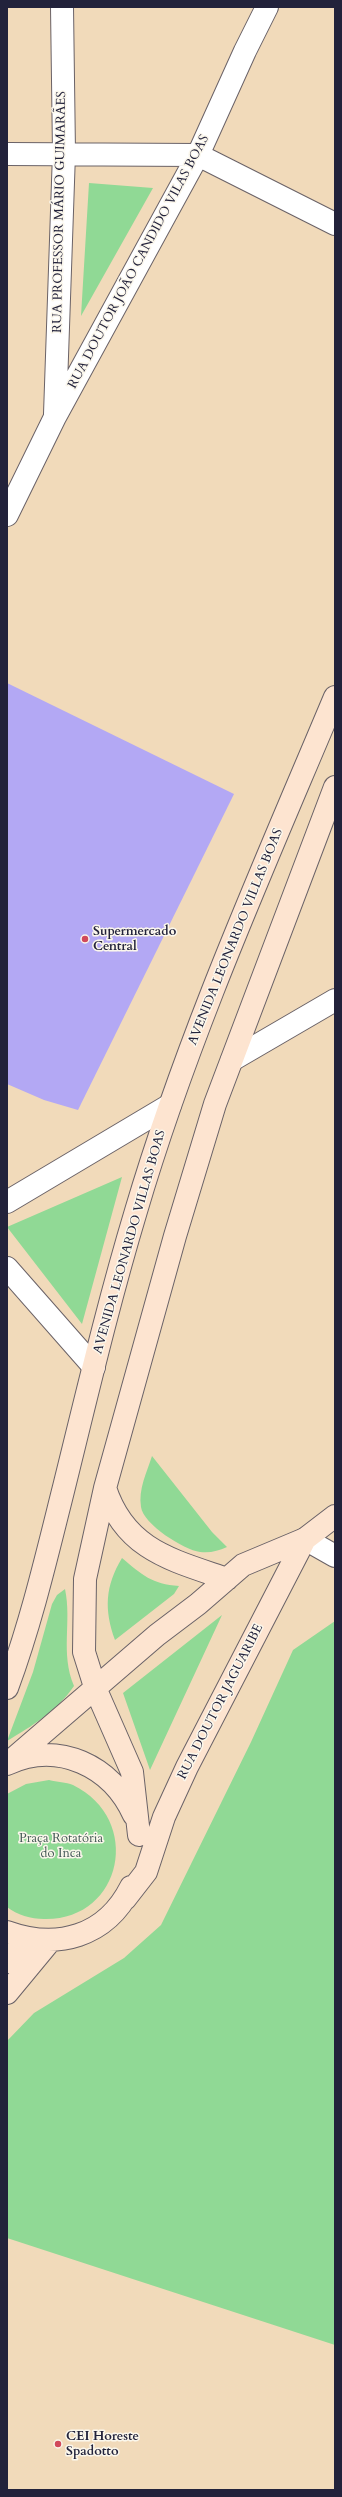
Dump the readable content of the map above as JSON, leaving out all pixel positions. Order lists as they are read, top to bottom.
{
  "streets": {
    "main road": ["AVENIDA LEONARDO VILLAS BOAS", "RUA DOUTOR JAGUARIBE"],
    "street": ["RUA PROFESSOR MÁRIO GUIMARÃES", "RUA DOUTOR JOÃO CANDIDO VILAS BOAS"]
  },
  "crossings": [
    ["RUA PROFESSOR MÁRIO GUIMARÃES", "RUA DOUTOR JOÃO CANDIDO VILAS BOAS"]
  ],
  "parks": ["Praça Rotatória do Inca"],
  "places": ["Supermercado Central", "CEI Horeste Spadotto"]
}
